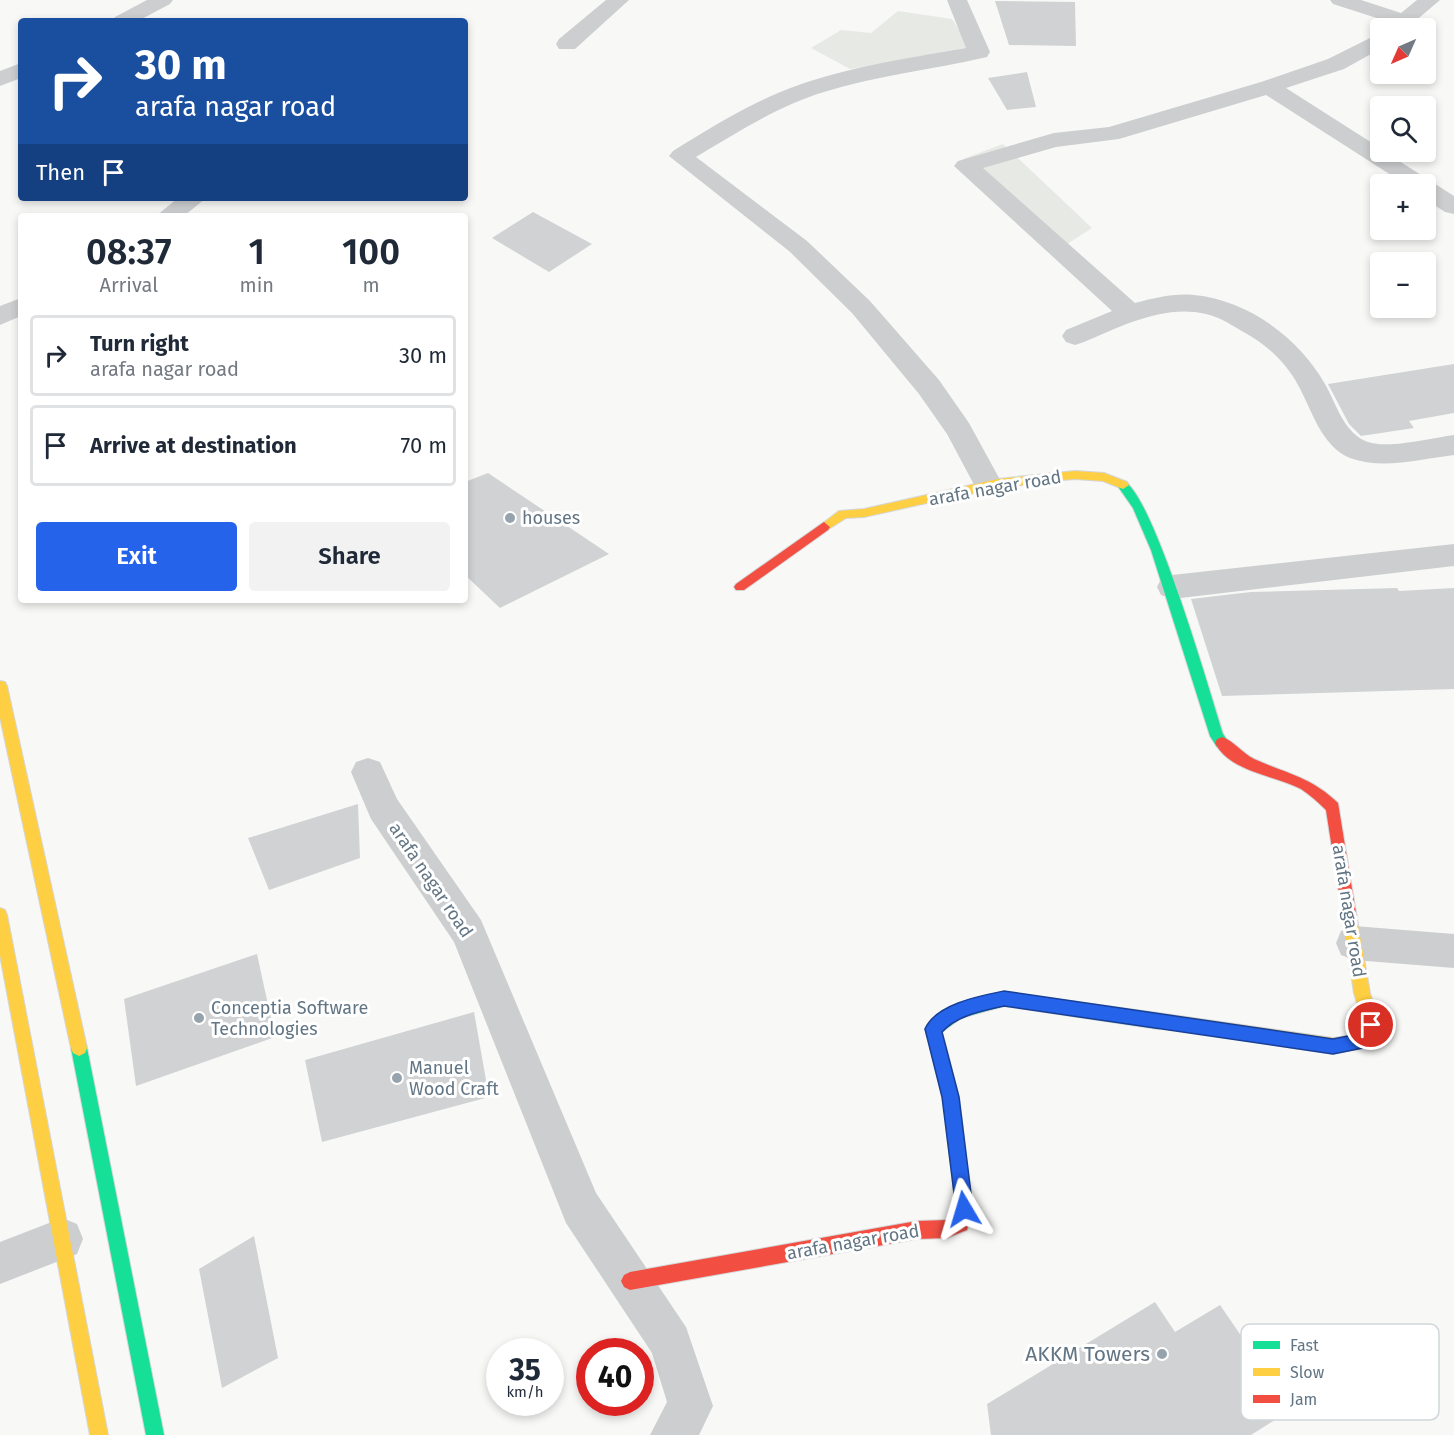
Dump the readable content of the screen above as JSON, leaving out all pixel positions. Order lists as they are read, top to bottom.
{
  "streets": {
    "street": ["arafa nagar road"]
  },
  "places": [
    "houses",
    "Conceptia Software Technologies",
    "Manuel Wood Craft",
    "AKKM Towers"
  ],
  "legend": ["Fast", "Slow", "Jam"],
  "north": "bottom left",
  "page": {
    "map_buttons": ["+", "−"],
    "turn": ["30 m", "arafa nagar road"],
    "then": "Then",
    "eta": [
      "08:37",
      "Arrival",
      "1",
      "min",
      "100",
      "m"
    ],
    "list": [
      {
        "name": "Turn right",
        "note": "arafa nagar road",
        "value": "30 m"
      },
      {
        "name": "Arrive at destination",
        "value": "70 m"
      }
    ],
    "buttons": ["Exit", "Share"],
    "speed": "35 km/h",
    "limit": "40"
  }
}
